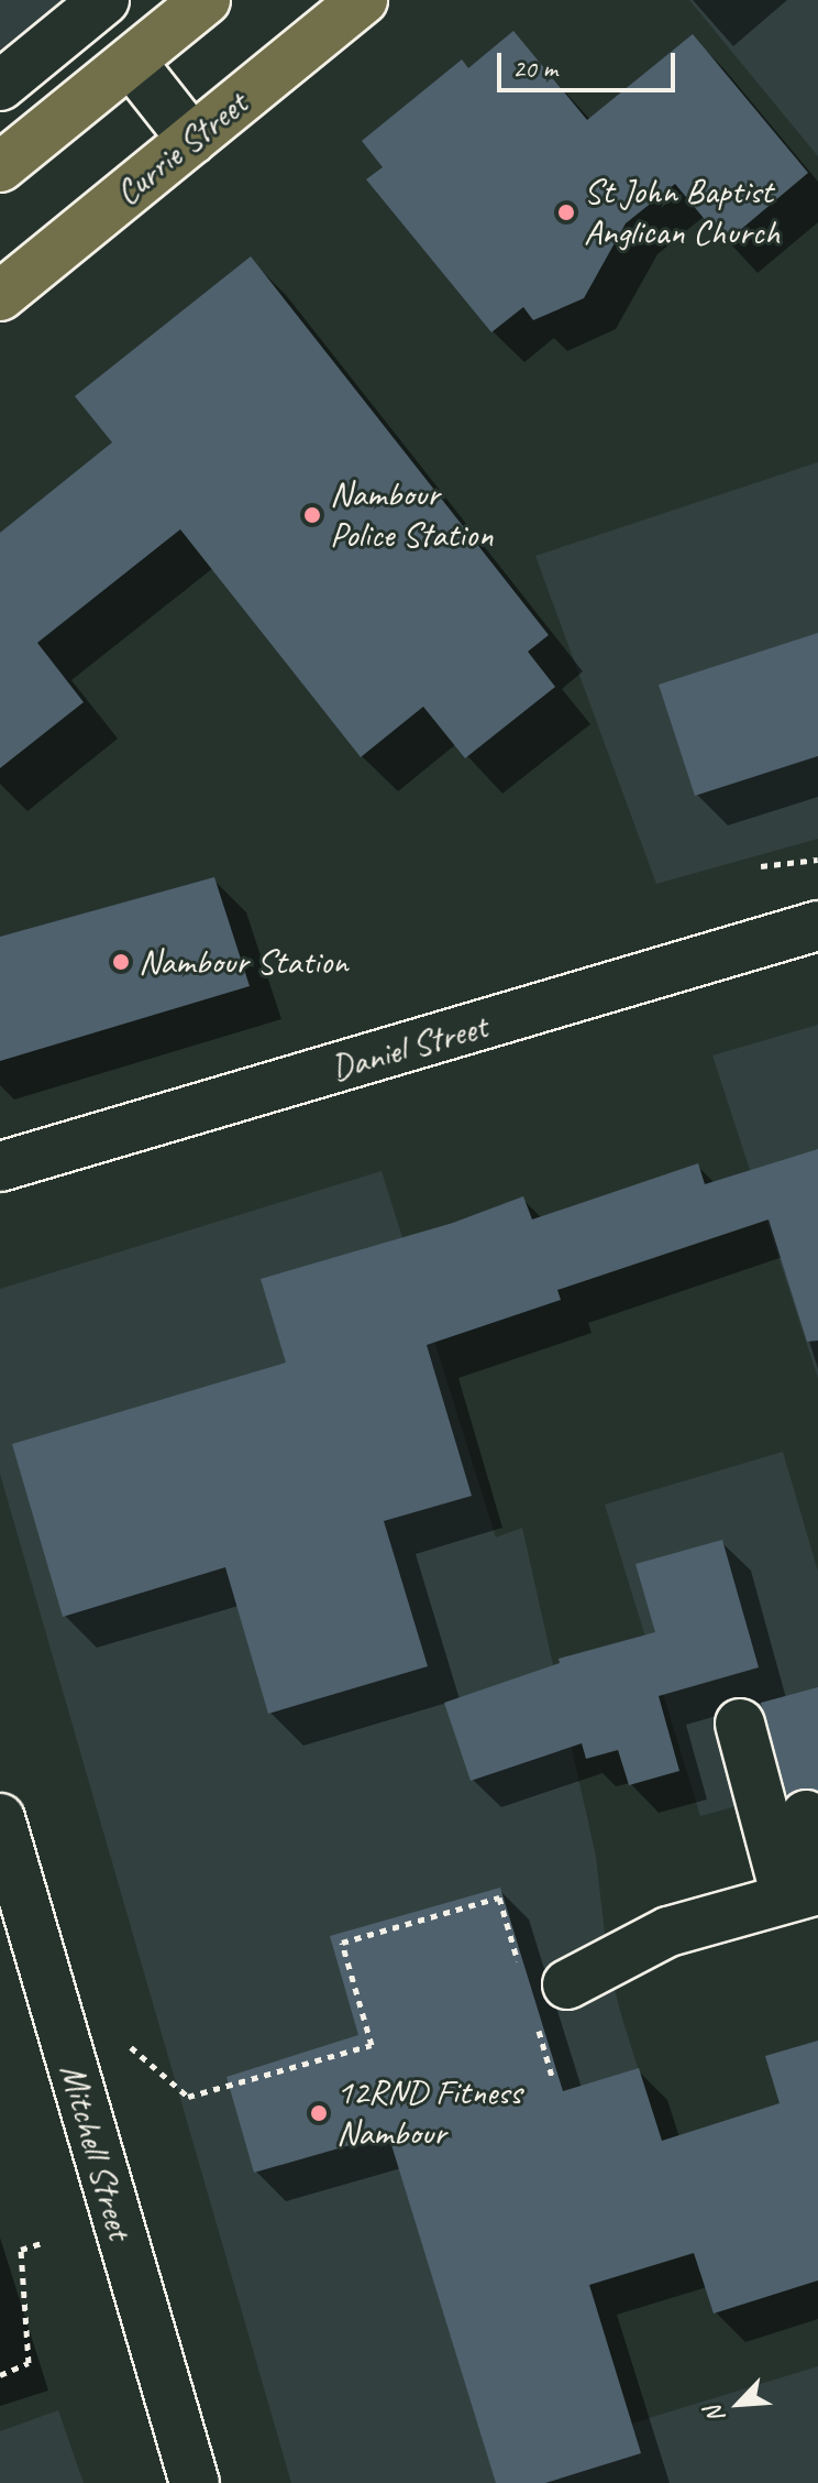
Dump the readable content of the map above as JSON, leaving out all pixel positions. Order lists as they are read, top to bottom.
{
  "streets": {
    "main road": ["Currie Street"],
    "street": ["Daniel Street", "Mitchell Street"]
  },
  "places": [
    "St John Baptist Anglican Church",
    "Nambour Police Station",
    "Nambour Station",
    "12RND Fitness Nambour"
  ],
  "scale_bar": "20 m",
  "north": "bottom left"
}
